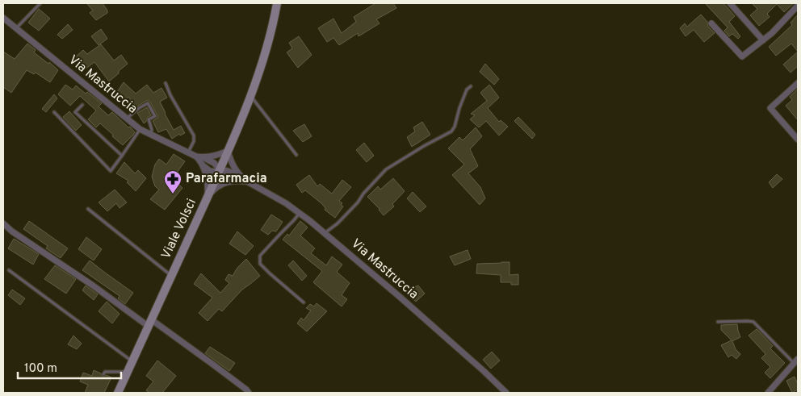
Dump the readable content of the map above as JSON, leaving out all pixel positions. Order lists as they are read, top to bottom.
{
  "streets": {
    "main road": ["Viale Volsci"],
    "street": ["Via Mastruccia"]
  },
  "crossings": [
    ["Via Mastruccia", "Viale Volsci"]
  ],
  "places": {
    "pharmacy": ["Parafarmacia"]
  },
  "scale_bar": "100 m"
}
